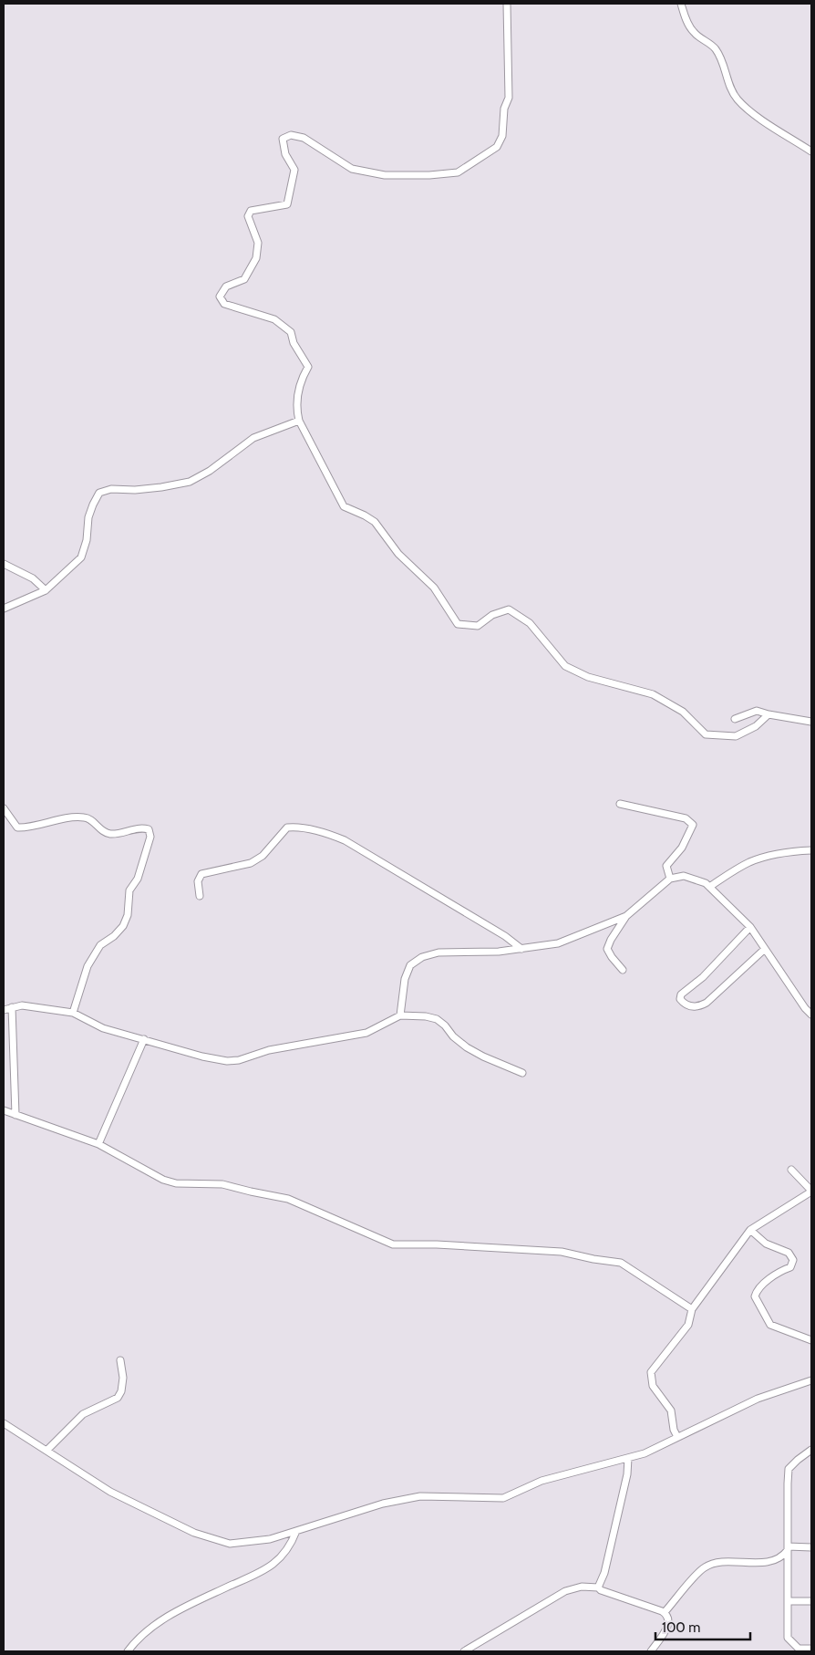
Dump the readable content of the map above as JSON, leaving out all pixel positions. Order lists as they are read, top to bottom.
{
  "scale_bar": "100 m"
}
